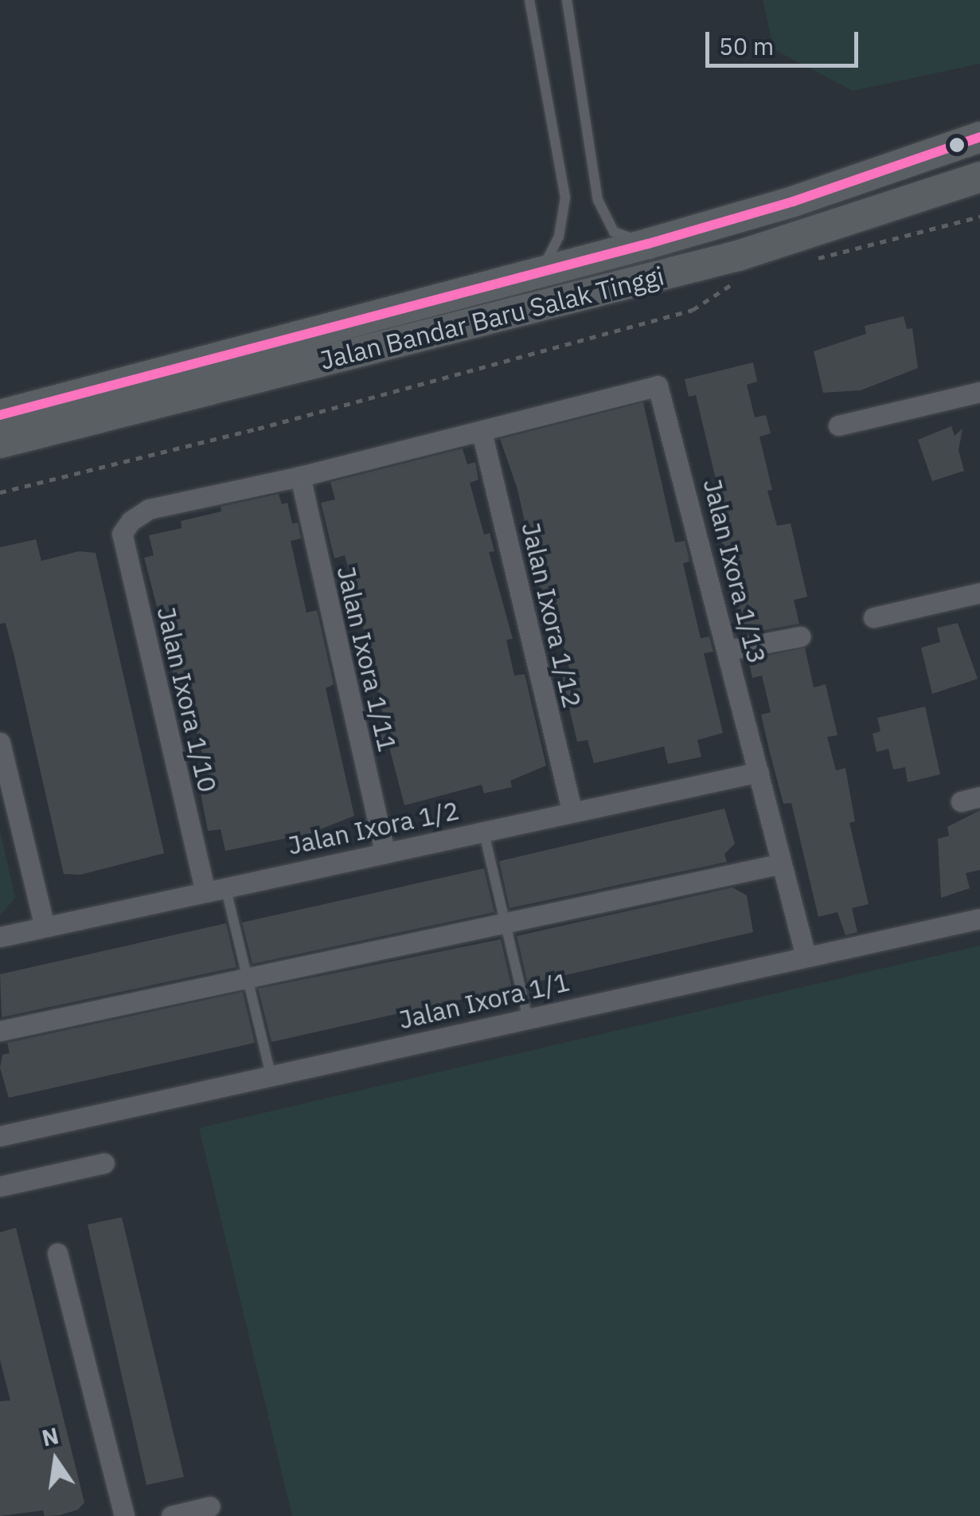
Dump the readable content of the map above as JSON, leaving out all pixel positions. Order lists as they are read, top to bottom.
{
  "streets": {
    "main road": ["Jalan Bandar Baru Salak Tinggi"],
    "street": [
      "Jalan Ixora 1/13",
      "Jalan Ixora 1/12",
      "Jalan Ixora 1/11",
      "Jalan Ixora 1/10",
      "Jalan Ixora 1/2",
      "Jalan Ixora 1/1"
    ]
  },
  "crossings": [
    ["Jalan Ixora 1/13", "Jalan Ixora 1/12"],
    ["Jalan Ixora 1/13", "Jalan Ixora 1/2"],
    ["Jalan Ixora 1/13", "Jalan Ixora 1/1"],
    ["Jalan Ixora 1/12", "Jalan Ixora 1/2"],
    ["Jalan Ixora 1/11", "Jalan Ixora 1/10"],
    ["Jalan Ixora 1/11", "Jalan Ixora 1/2"],
    ["Jalan Ixora 1/10", "Jalan Ixora 1/2"]
  ],
  "scale_bar": "50 m",
  "north": "top"
}
